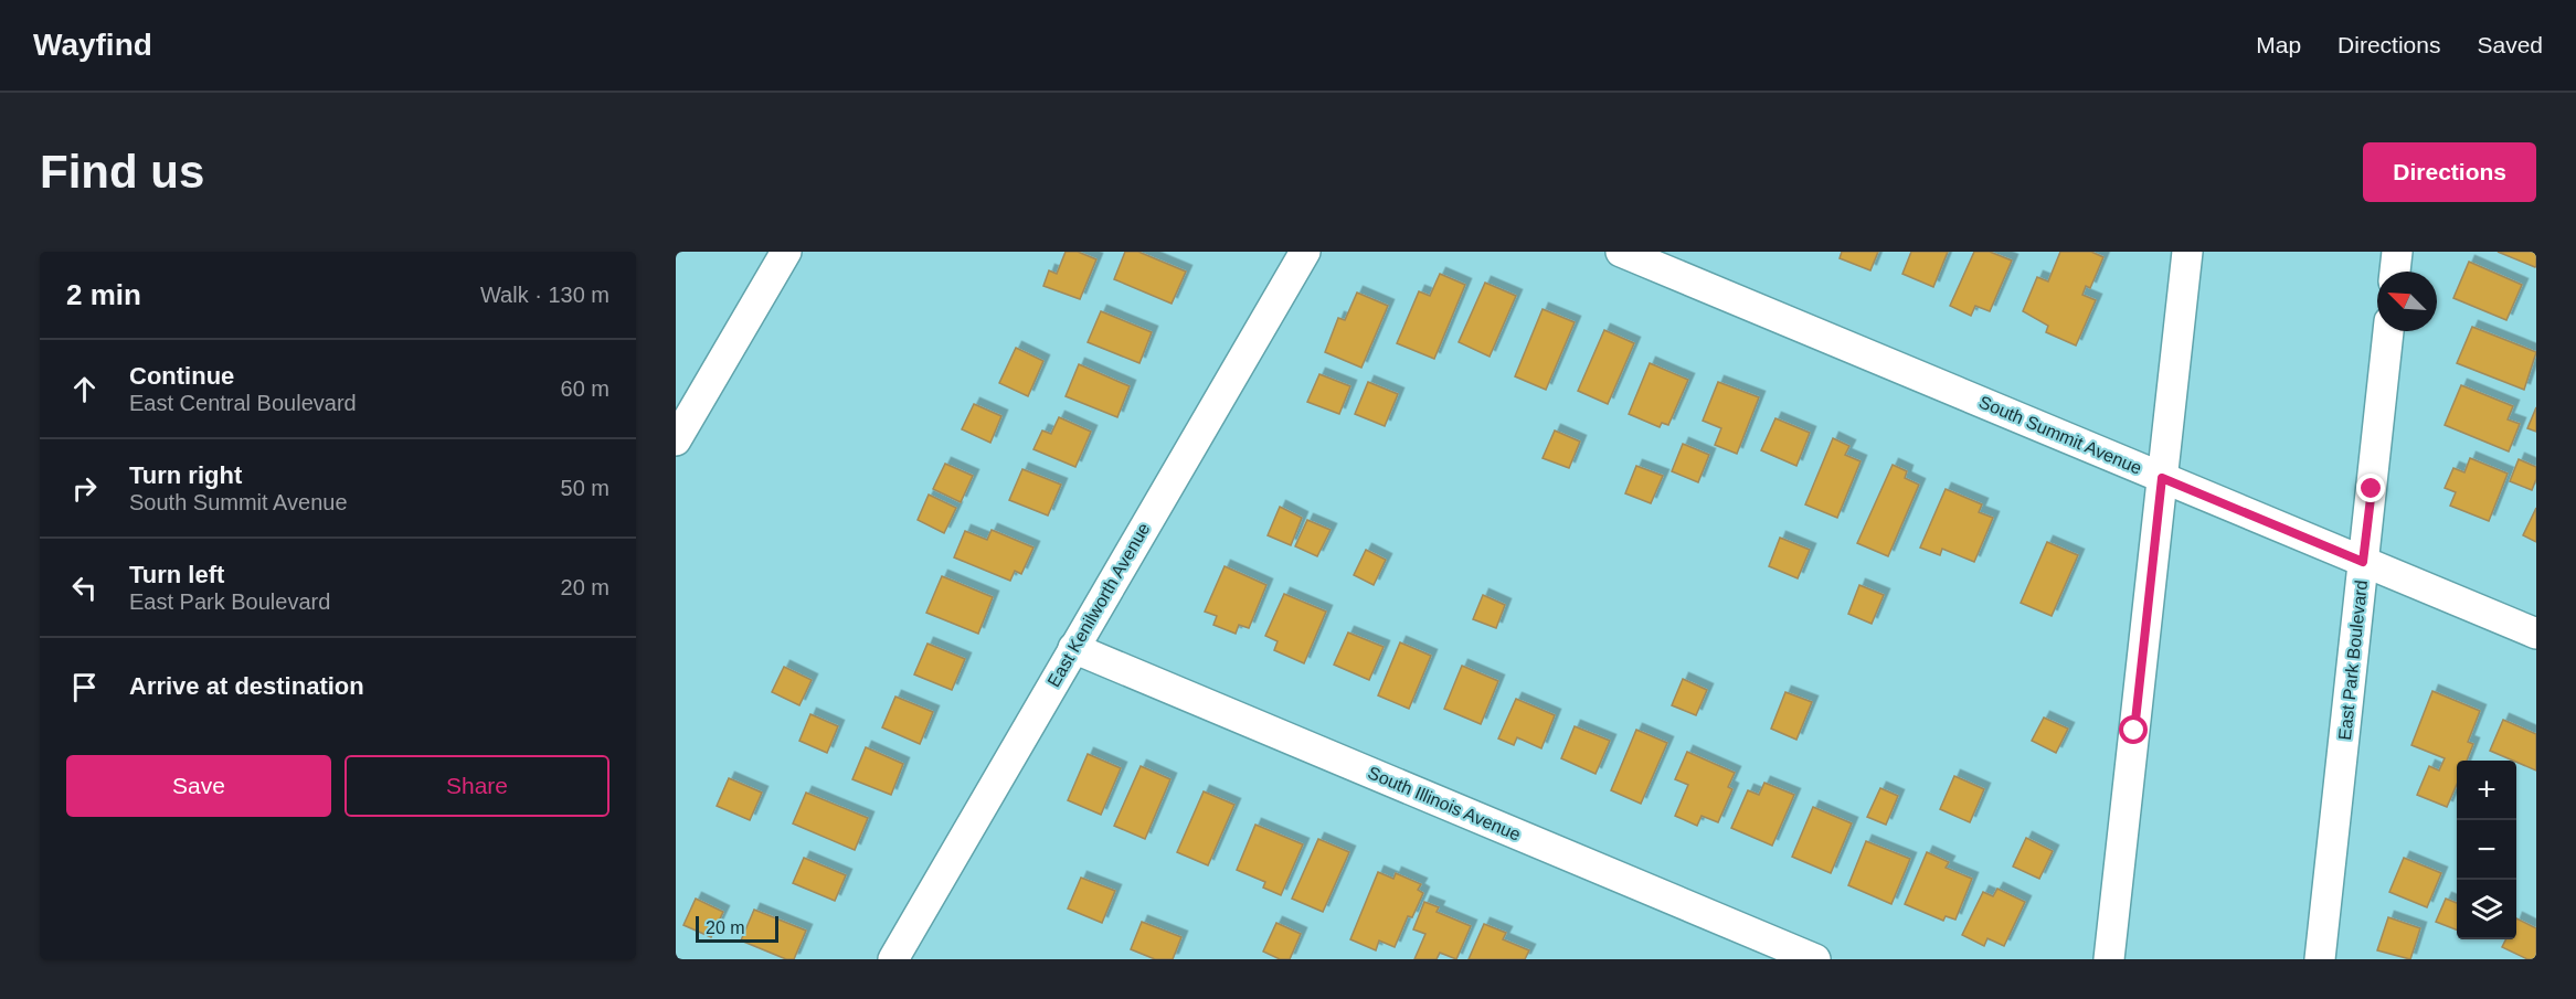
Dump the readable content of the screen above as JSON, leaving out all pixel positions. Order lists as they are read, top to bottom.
{
  "streets": {
    "street": [
      "South Summit Avenue",
      "East Kenilworth Avenue",
      "East Park Boulevard",
      "South Illinois Avenue"
    ]
  },
  "crossings": [
    ["South Summit Avenue", "East Park Boulevard"],
    ["East Kenilworth Avenue", "South Illinois Avenue"]
  ],
  "scale_bar": "20 m",
  "north": "top left",
  "page": {
    "header": "Wayfind",
    "nav": ["Map", "Directions", "Saved"],
    "buttons": [
      "Directions",
      ["Save", "Share"]
    ],
    "title": "Find us",
    "heading": ["2 min", "Walk · 130 m"],
    "list": [
      ["Continue", "East Central Boulevard", "60 m"],
      ["Turn right", "South Summit Avenue", "50 m"],
      ["Turn left", "East Park Boulevard", "20 m"],
      "Arrive at destination"
    ],
    "map_buttons": ["+", "−"],
    "scale": "20 m"
  }
}
